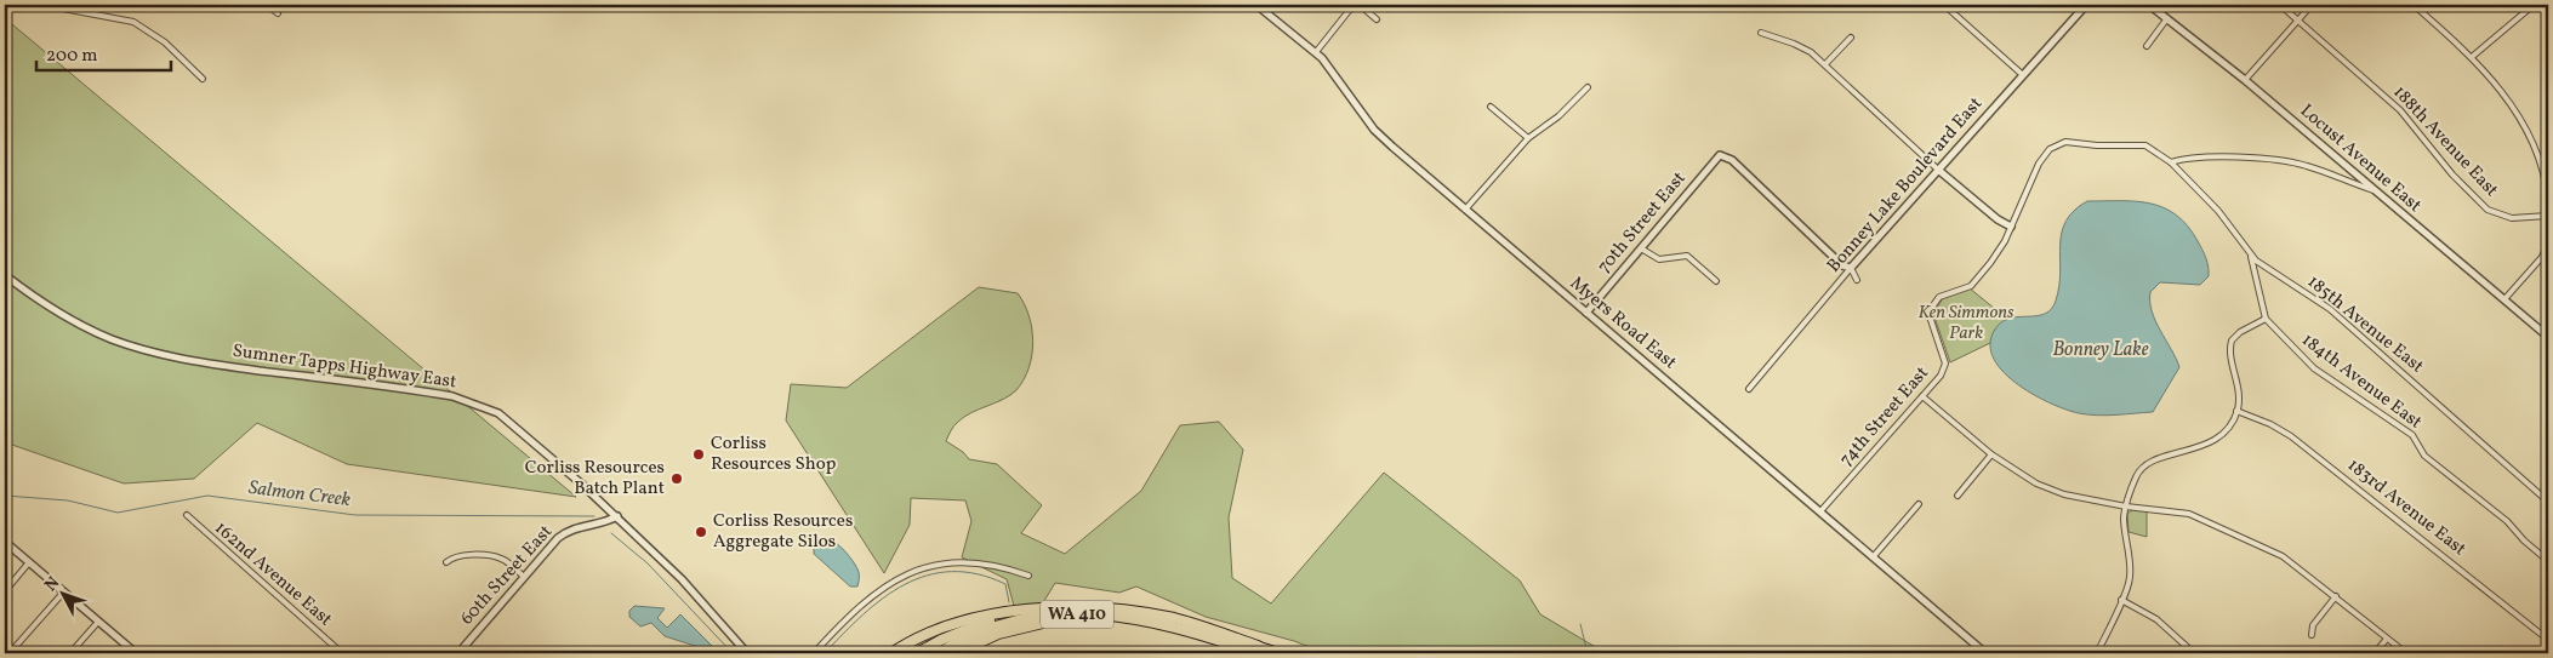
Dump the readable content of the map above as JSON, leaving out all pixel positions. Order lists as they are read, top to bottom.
{
  "streets": {
    "highway": ["WA 410"],
    "street": [
      "188th Avenue East",
      "Locust Avenue East",
      "Bonney Lake Boulevard East",
      "70th Street East",
      "Myers Road East",
      "185th Avenue East",
      "Sumner Tapps Highway East",
      "184th Avenue East",
      "74th Street East",
      "183rd Avenue East",
      "162nd Avenue East",
      "60th Street East"
    ]
  },
  "crossings": [
    ["Bonney Lake Boulevard East", "70th Street East"],
    ["70th Street East", "Myers Road East"],
    ["Myers Road East", "74th Street East"],
    ["185th Avenue East", "74th Street East"],
    ["Sumner Tapps Highway East", "60th Street East"]
  ],
  "water": ["Bonney Lake", "Salmon Creek"],
  "parks": ["Ken Simmons Park"],
  "places": ["Corliss Resources Shop", "Corliss Resources Batch Plant", "Corliss Resources Aggregate Silos"],
  "scale_bar": "200 m",
  "north": "top left"
}
